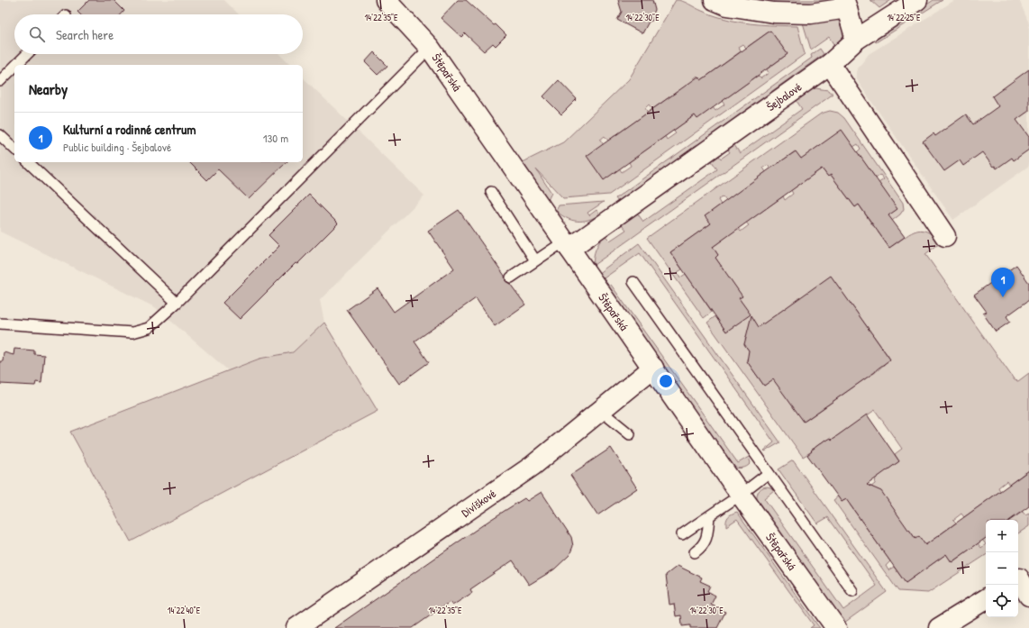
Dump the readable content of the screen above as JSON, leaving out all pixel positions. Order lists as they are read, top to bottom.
{
  "streets": {
    "street": ["Štěpařská", "Šejbalové", "Divíškové"]
  },
  "crossings": [
    ["Štěpařská", "Šejbalové"],
    ["Štěpařská", "Divíškové"]
  ],
  "page": {
    "search": "Search here",
    "heading": "Nearby",
    "list": [
      {
        "mark": "1",
        "name": "Kulturní a rodinné centrum",
        "note": "Public building · Šejbalové",
        "value": "130 m"
      }
    ],
    "pins": "1",
    "map_buttons": ["+", "−"]
  },
  "coordinates": [
    "14°22'35\"E",
    "14°22'30\"E",
    "14°22'25\"E",
    "14°22'40\"E"
  ]
}
